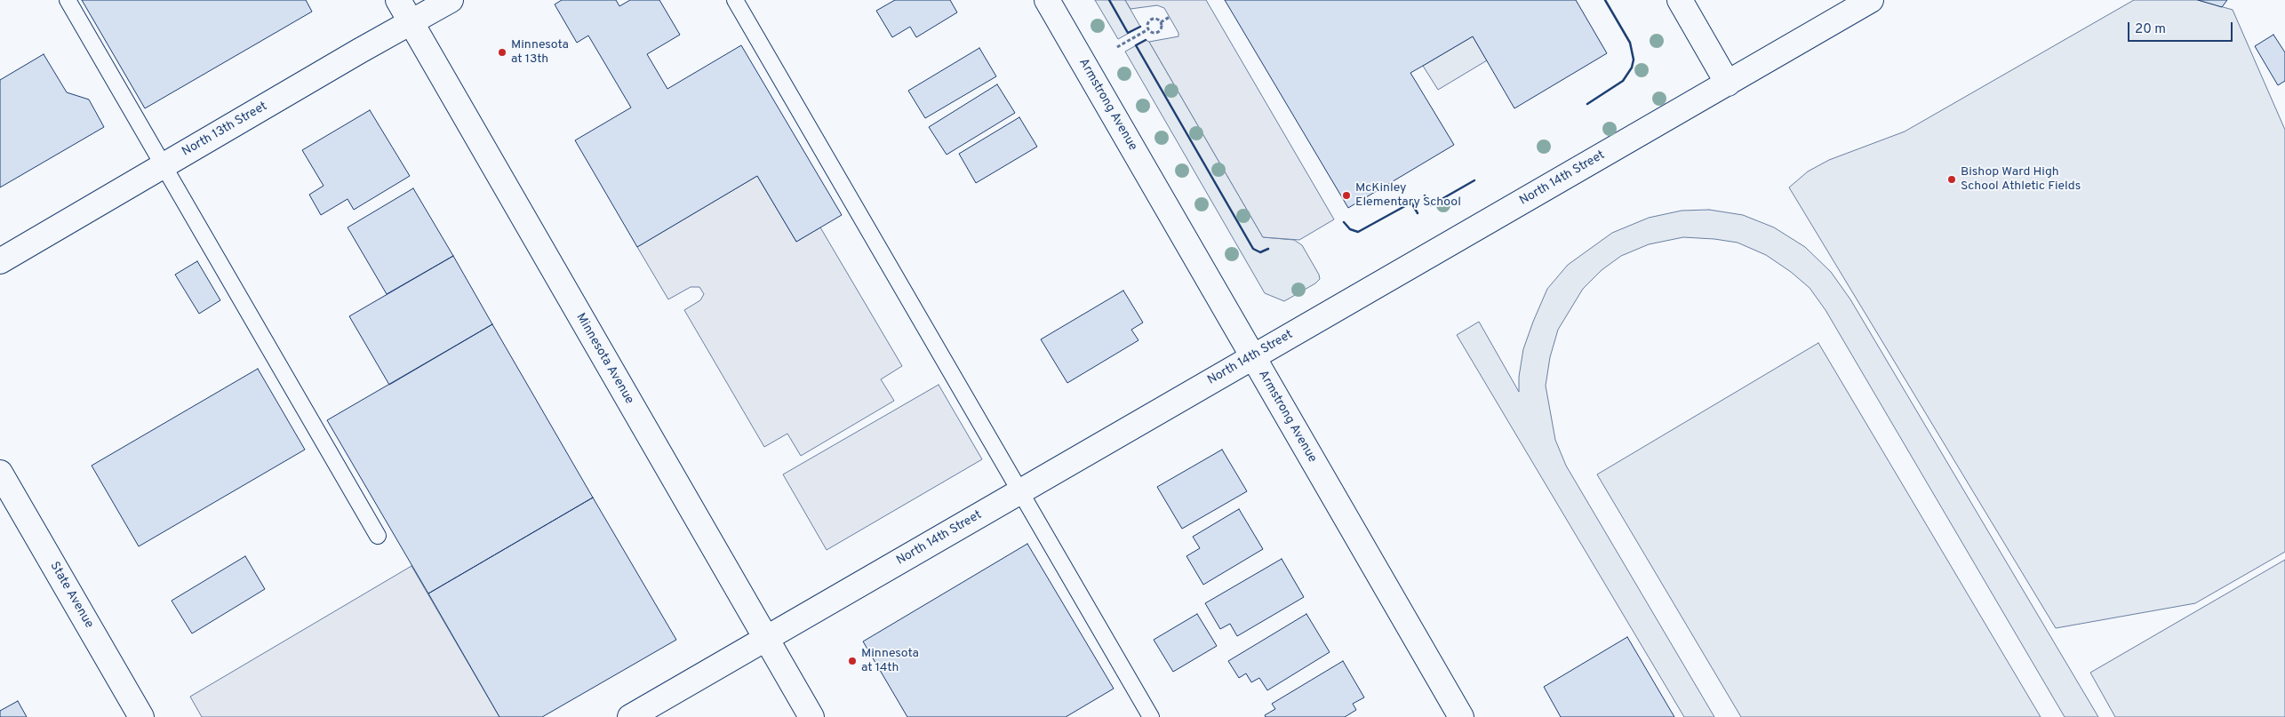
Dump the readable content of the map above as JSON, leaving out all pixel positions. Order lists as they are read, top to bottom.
{
  "streets": {
    "street": [
      "Armstrong Avenue",
      "North 13th Street",
      "North 14th Street",
      "Minnesota Avenue",
      "State Avenue"
    ]
  },
  "crossings": [
    ["Armstrong Avenue", "North 14th Street"],
    ["North 13th Street", "Minnesota Avenue"],
    ["North 14th Street", "Minnesota Avenue"]
  ],
  "places": [
    "Minnesota at 13th",
    "Bishop Ward High School Athletic Fields",
    "McKinley Elementary School",
    "Minnesota at 14th"
  ],
  "scale_bar": "20 m"
}
